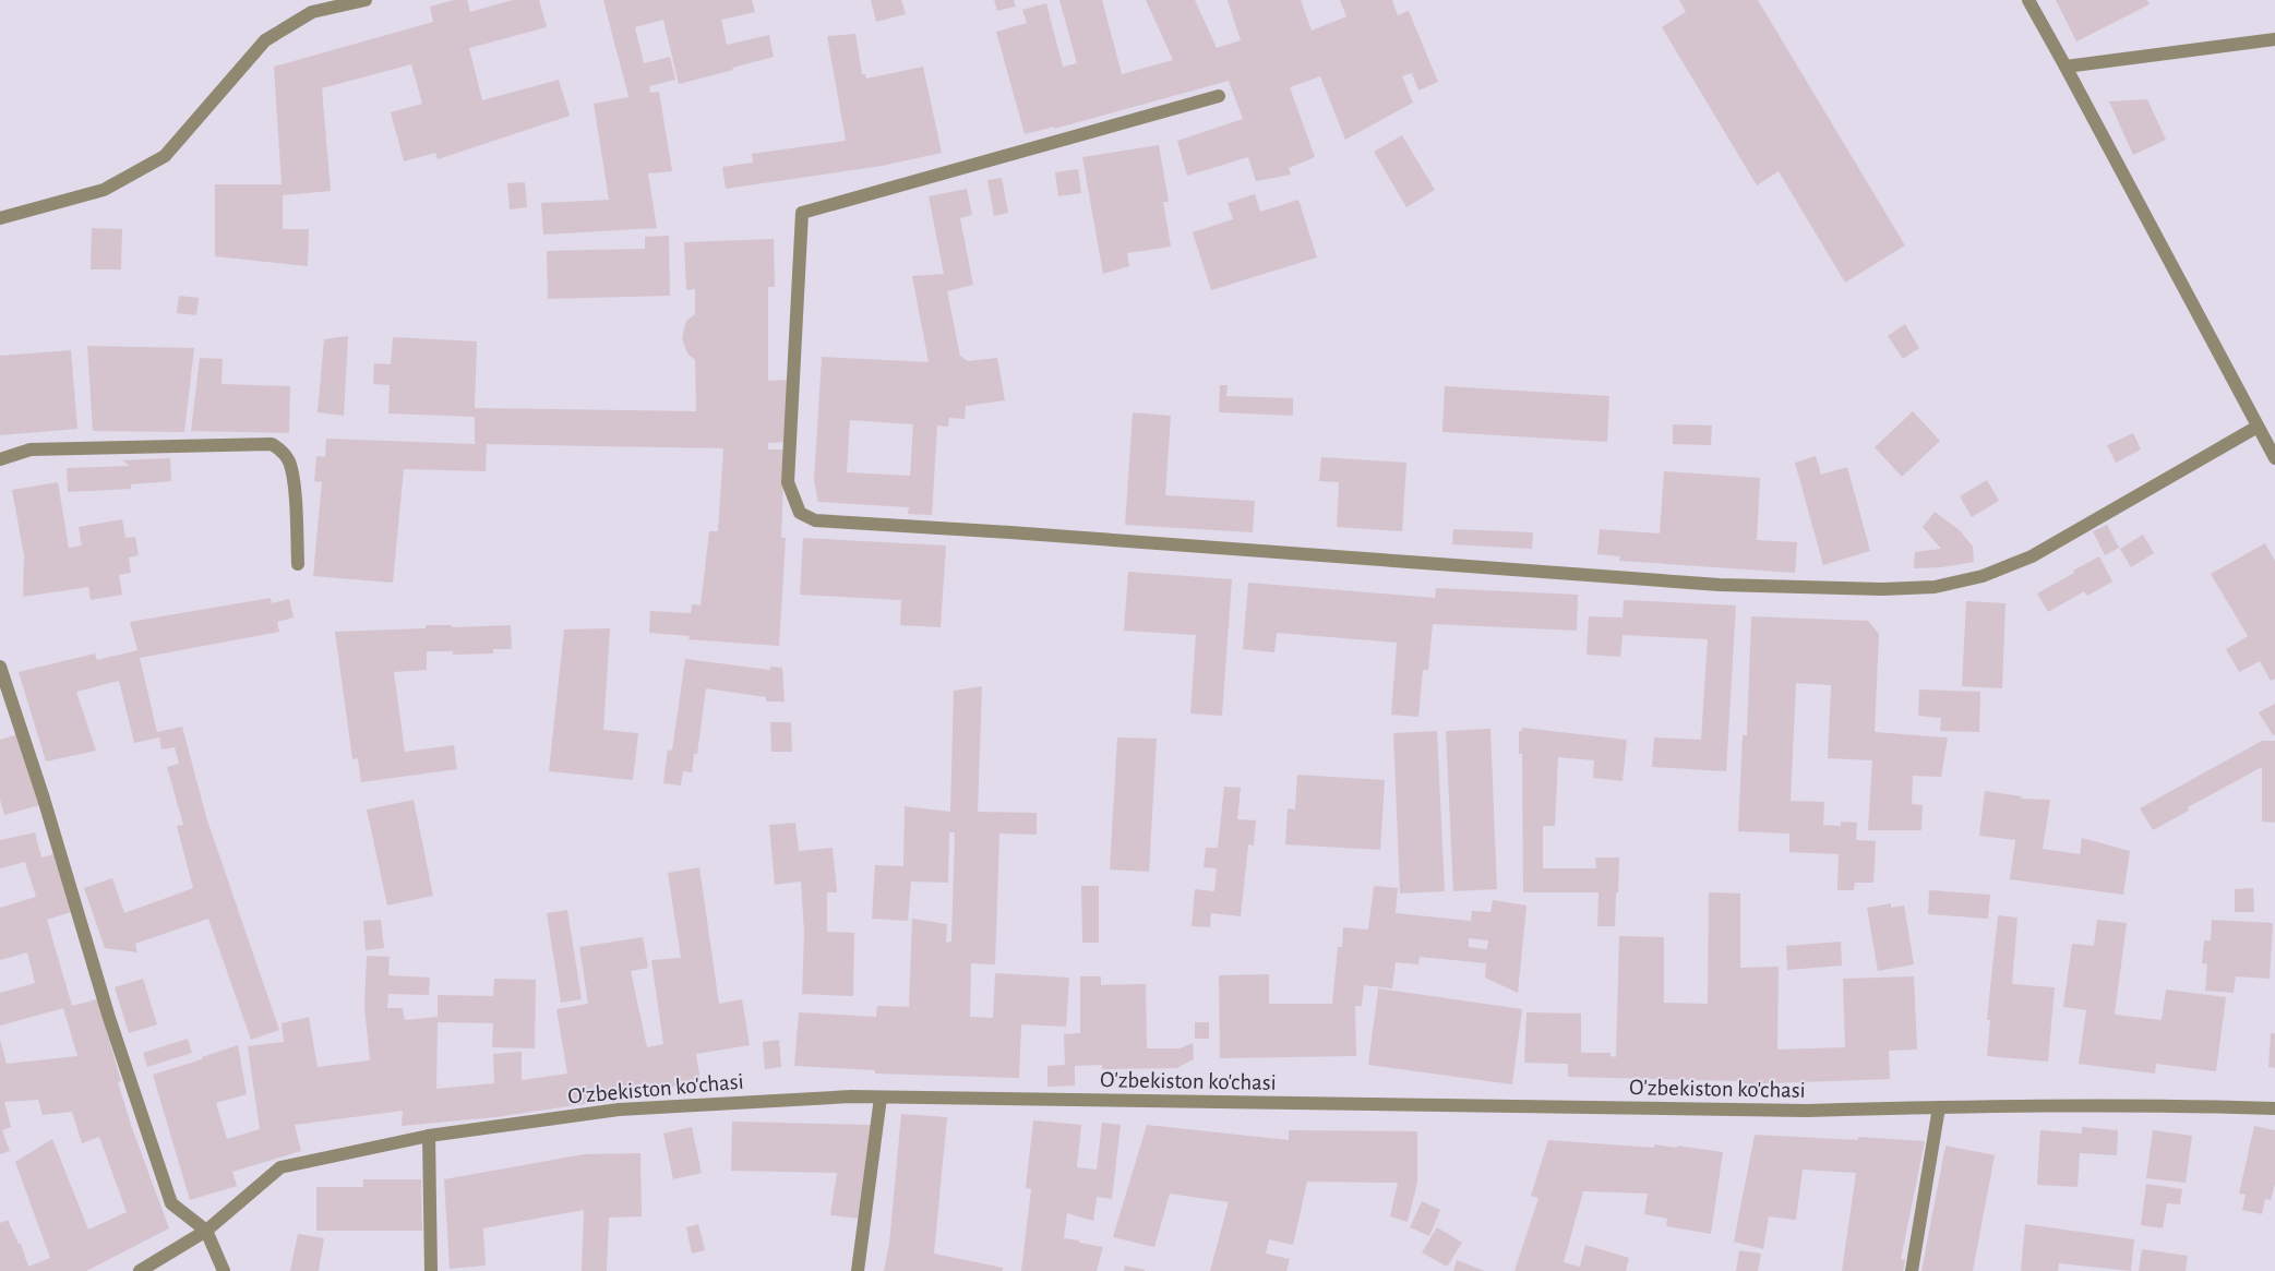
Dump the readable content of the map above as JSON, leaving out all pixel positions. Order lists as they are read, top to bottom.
{
  "streets": {
    "street": ["O'zbekiston ko'chasi"]
  }
}
